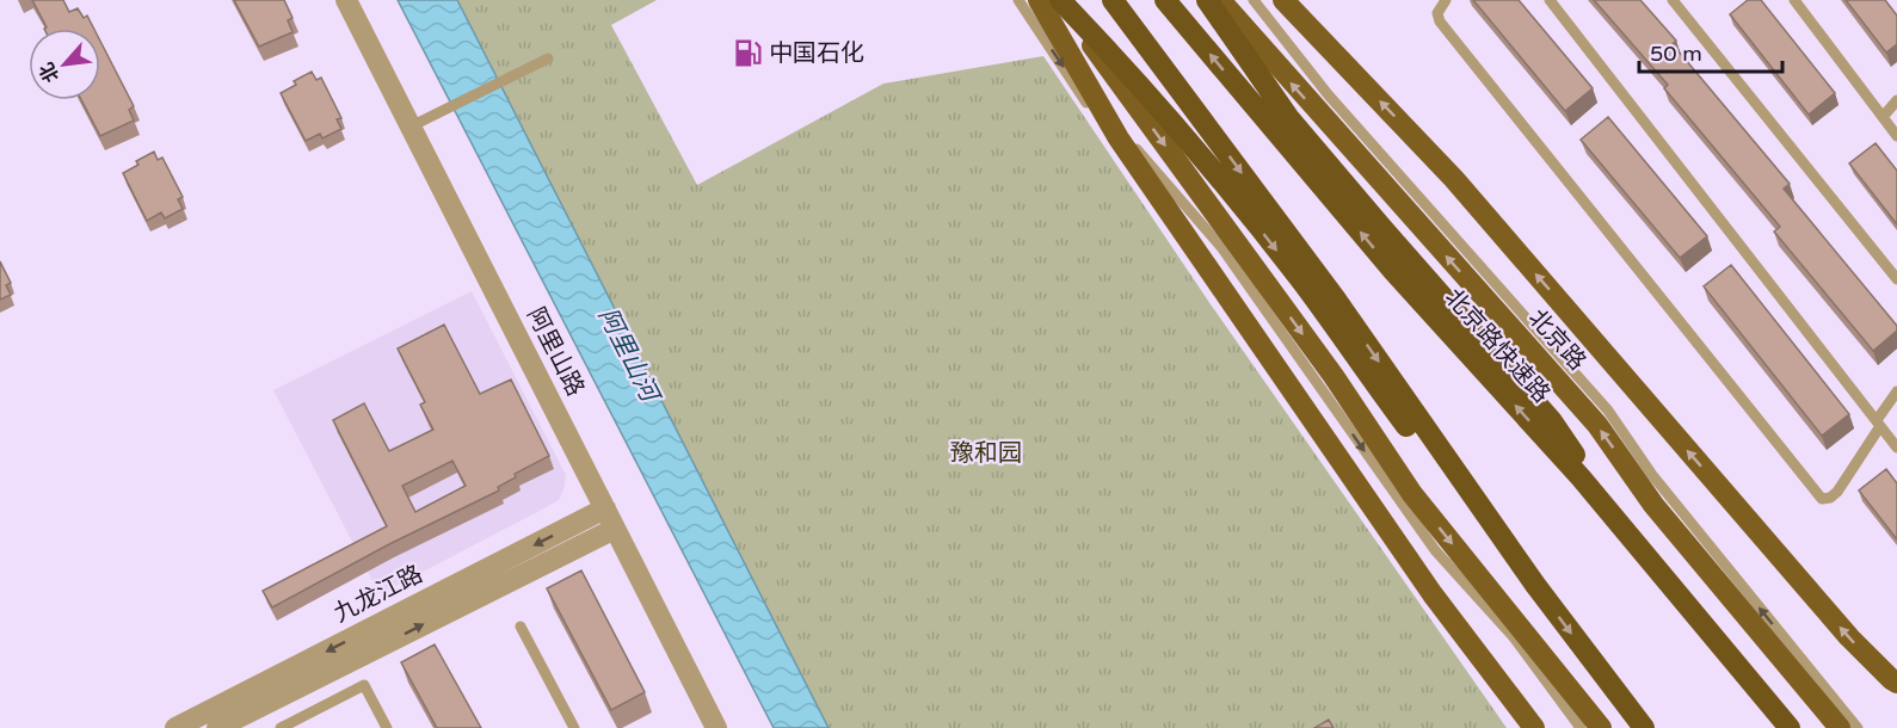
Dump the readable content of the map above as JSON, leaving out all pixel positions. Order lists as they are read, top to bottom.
{
  "streets": {
    "highway": ["北京路快速路"],
    "main road": ["北京路"],
    "street": ["阿里山路", "九龙江路"]
  },
  "crossings": [
    ["阿里山路", "九龙江路"]
  ],
  "water": ["阿里山河"],
  "parks": ["豫和园"],
  "places": {
    "fuel station": ["中国石化"]
  },
  "scale_bar": "50 m",
  "north": "bottom left"
}
